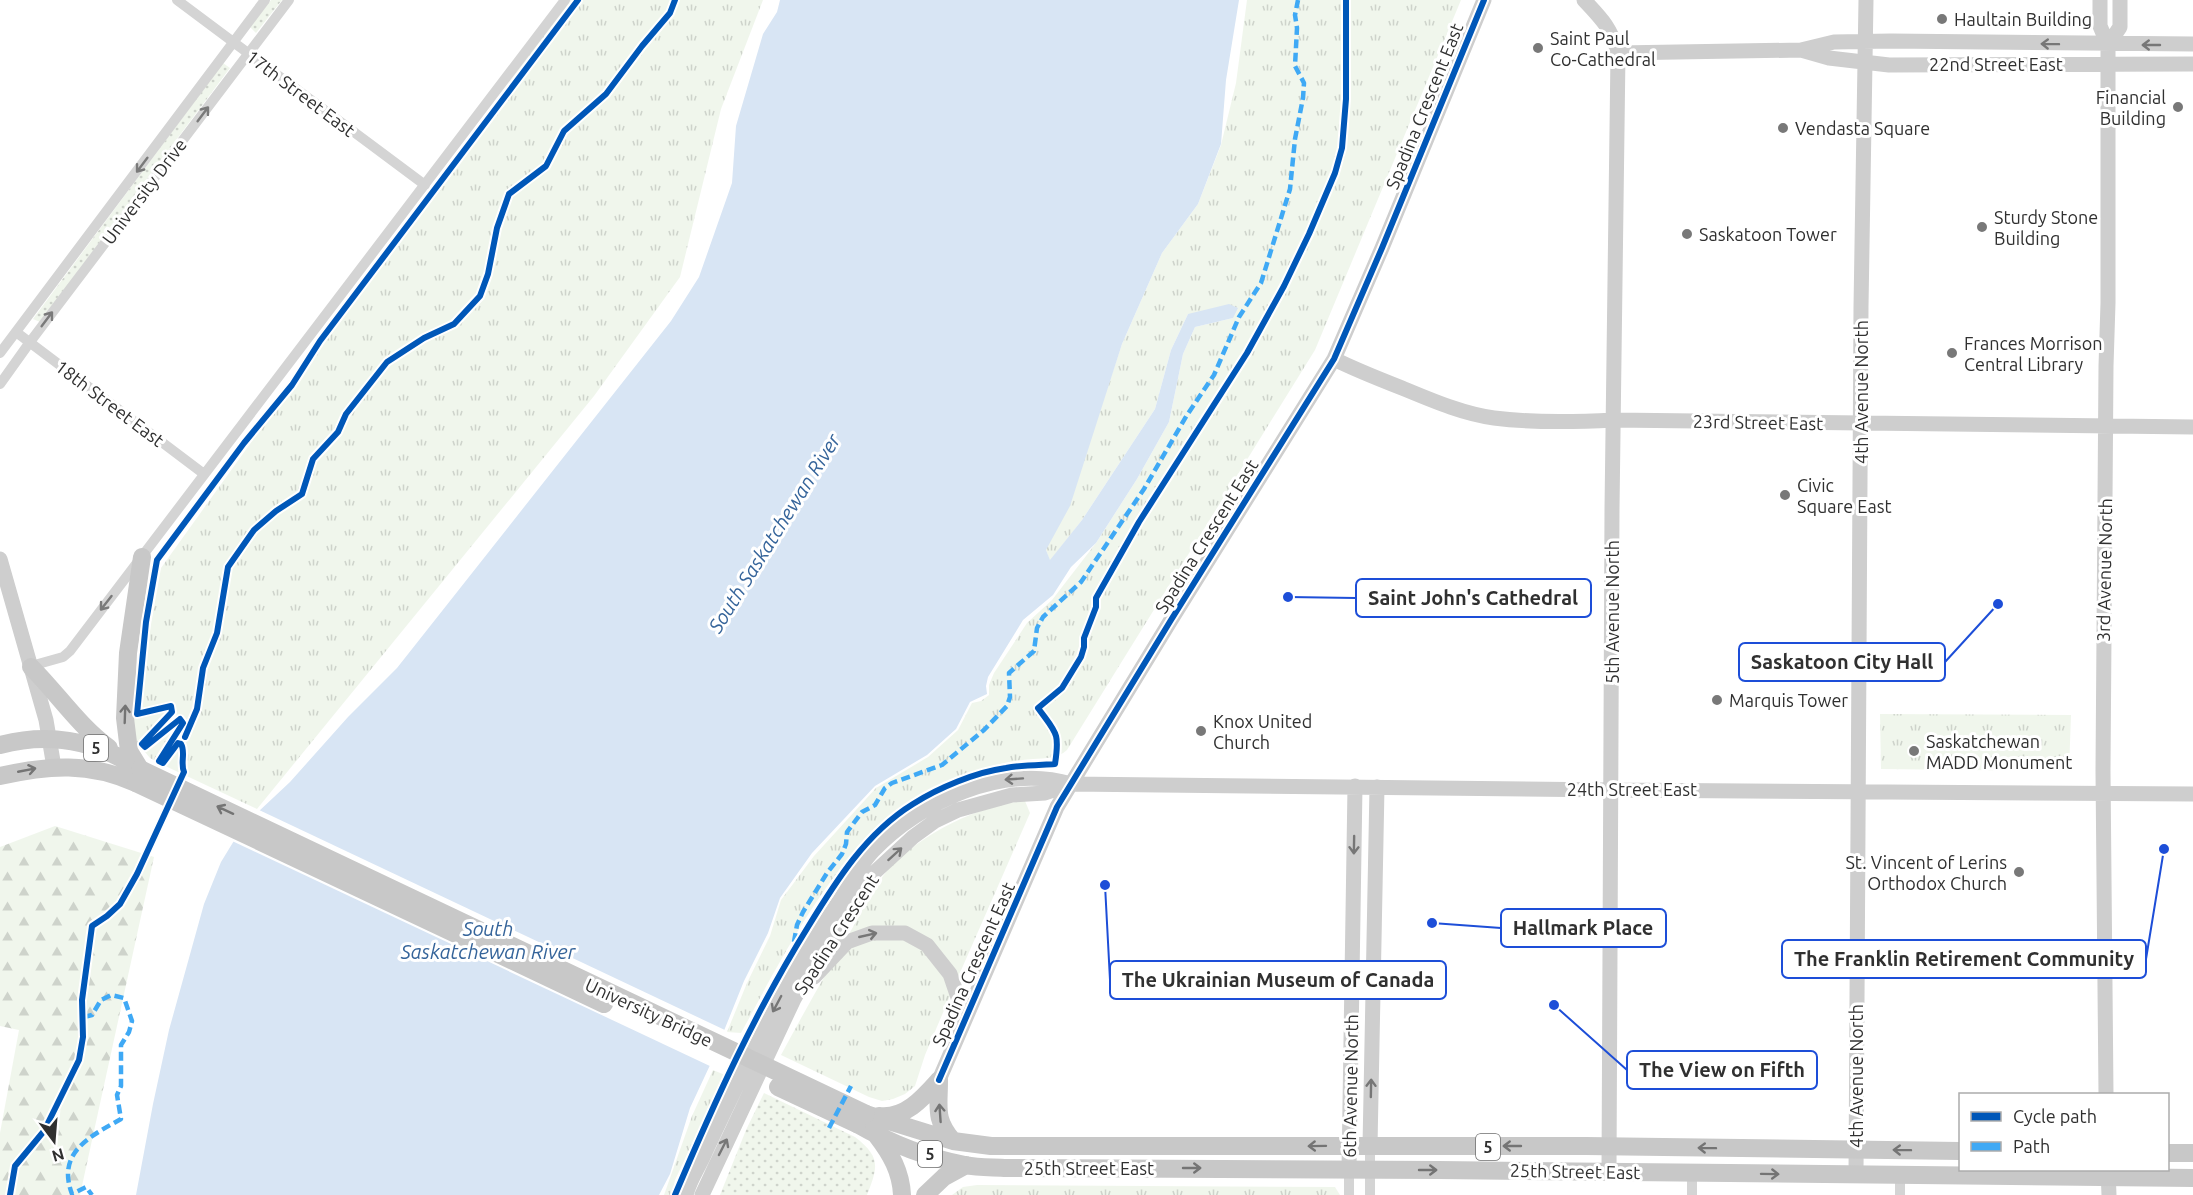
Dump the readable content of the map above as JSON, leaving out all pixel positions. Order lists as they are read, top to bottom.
{
  "streets": {
    "main road": ["5", "University Bridge", "25th Street East"],
    "street": [
      "22nd Street East",
      "17th Street East",
      "Spadina Crescent East",
      "University Drive",
      "4th Avenue North",
      "18th Street East",
      "23rd Street East",
      "3rd Avenue North",
      "5th Avenue North",
      "24th Street East",
      "Spadina Crescent",
      "6th Avenue North"
    ]
  },
  "crossings": [
    ["22nd Street East", "4th Avenue North"],
    ["22nd Street East", "3rd Avenue North"],
    ["22nd Street East", "5th Avenue North"],
    ["17th Street East", "University Drive"],
    ["Spadina Crescent East", "23rd Street East"],
    ["Spadina Crescent East", "24th Street East"],
    ["Spadina Crescent East", "Spadina Crescent"],
    ["University Drive", "18th Street East"],
    ["4th Avenue North", "23rd Street East"],
    ["4th Avenue North", "24th Street East"],
    ["4th Avenue North", "25th Street East"],
    ["23rd Street East", "3rd Avenue North"],
    ["23rd Street East", "5th Avenue North"],
    ["3rd Avenue North", "24th Street East"],
    ["5th Avenue North", "24th Street East"],
    ["5th Avenue North", "25th Street East"],
    ["5", "University Bridge"],
    ["24th Street East", "Spadina Crescent"],
    ["24th Street East", "6th Avenue North"],
    ["University Bridge", "25th Street East"],
    ["6th Avenue North", "25th Street East"]
  ],
  "water": ["South Saskatchewan River"],
  "places": [
    "Haultain Building",
    "Saint Paul Co-Cathedral",
    "Financial Building",
    "Vendasta Square",
    "Sturdy Stone Building",
    "Saskatoon Tower",
    "Frances Morrison Central Library",
    "Civic Square East",
    "Saint John's Cathedral",
    "Saskatoon City Hall",
    "Marquis Tower",
    "Knox United Church",
    "Saskatchewan MADD Monument",
    "The Franklin Retirement Community",
    "St. Vincent of Lerins Orthodox Church",
    "The Ukrainian Museum of Canada",
    "Hallmark Place",
    "The View on Fifth"
  ],
  "legend": ["Cycle path", "Path"],
  "north": "bottom"
}
